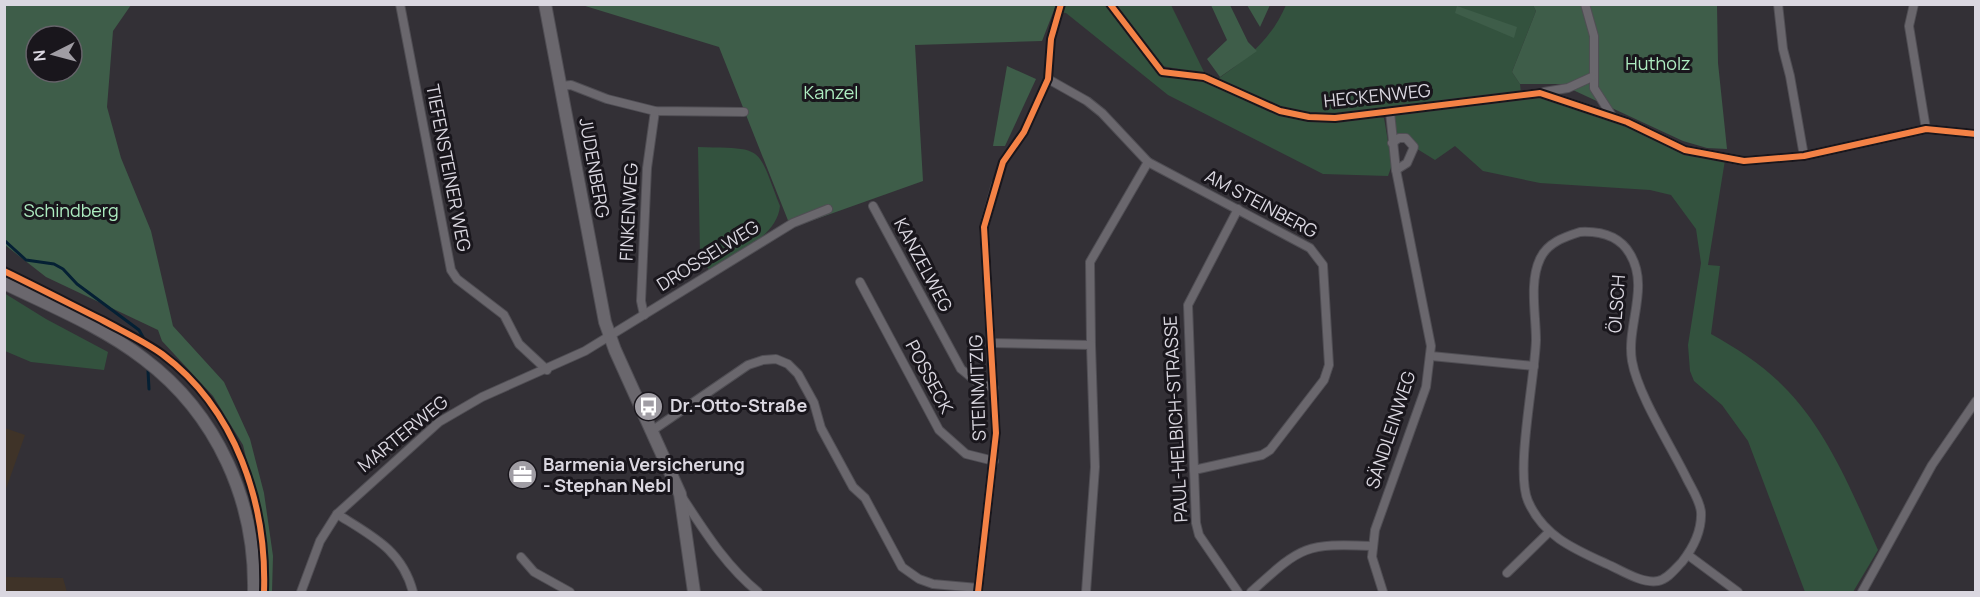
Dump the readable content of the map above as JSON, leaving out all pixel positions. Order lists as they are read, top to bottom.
{
  "streets": {
    "street": [
      "HECKENWEG",
      "TIEFENSTEINER WEG",
      "JUDENBERG",
      "AM STEINBERG",
      "FINKENWEG",
      "DROSSELWEG",
      "KANZELWEG",
      "ÖLSCH",
      "POSSECK",
      "STEINMITZIG",
      "PAUL-HELBICH-STRASSE",
      "SÄNDLEINWEG",
      "MARTERWEG"
    ]
  },
  "crossings": [
    ["HECKENWEG", "SÄNDLEINWEG"],
    ["TIEFENSTEINER WEG", "MARTERWEG"],
    ["JUDENBERG", "DROSSELWEG"],
    ["JUDENBERG", "MARTERWEG"],
    ["AM STEINBERG", "PAUL-HELBICH-STRASSE"],
    ["FINKENWEG", "DROSSELWEG"],
    ["DROSSELWEG", "MARTERWEG"],
    ["KANZELWEG", "STEINMITZIG"],
    ["POSSECK", "STEINMITZIG"]
  ],
  "parks": ["Hutholz", "Kanzel", "Schindberg"],
  "places": {
    "bus stop": ["Dr.-Otto-Straße"],
    "office": ["Barmenia Versicherung - Stephan Nebl"]
  },
  "north": "left"
}
